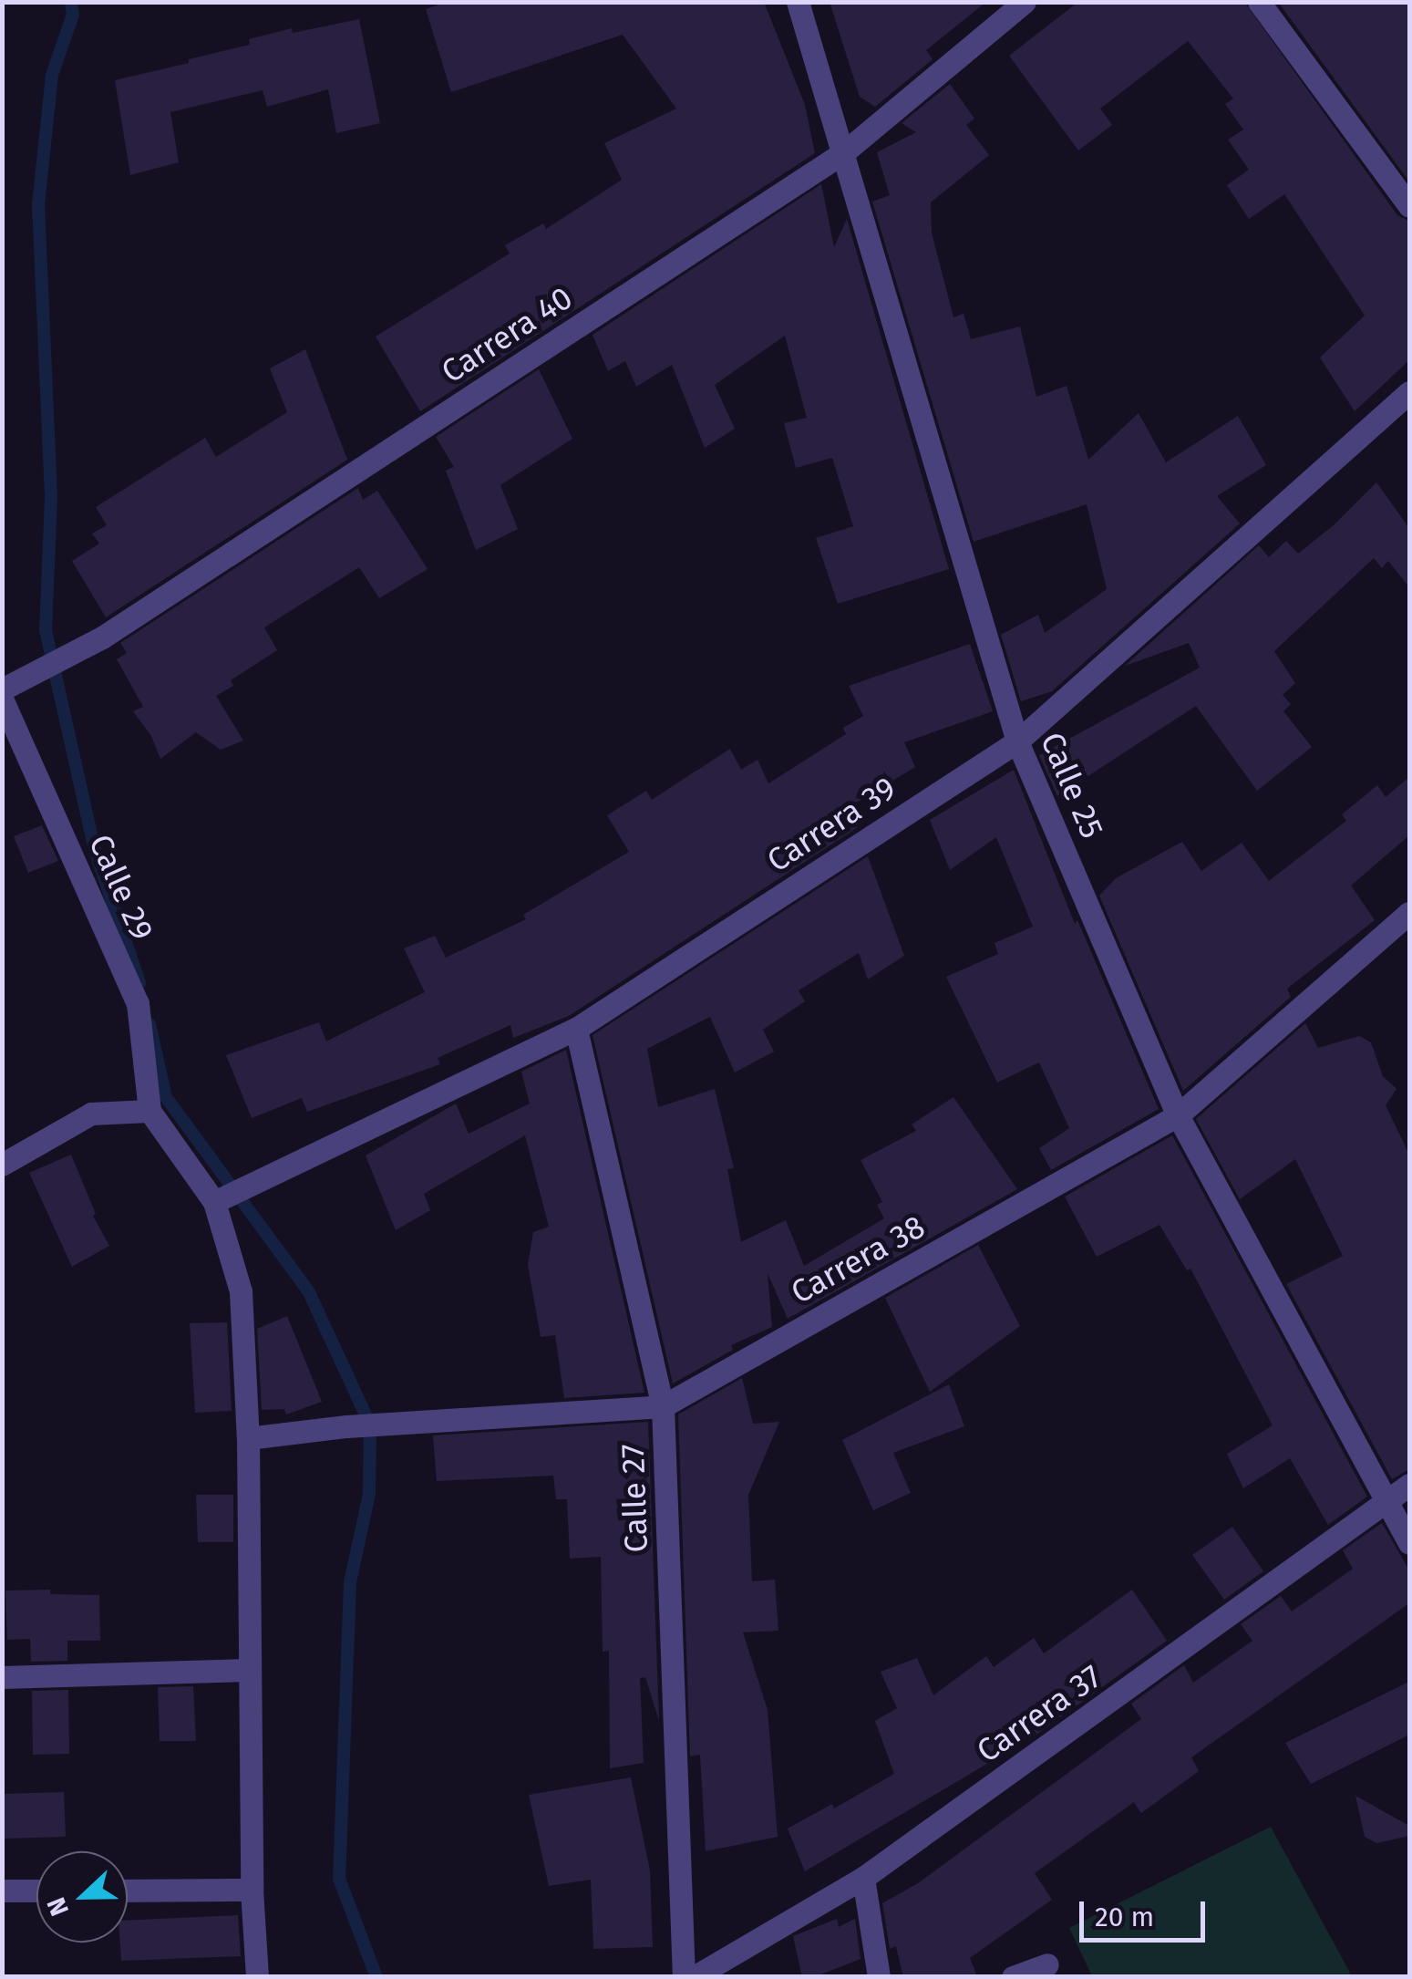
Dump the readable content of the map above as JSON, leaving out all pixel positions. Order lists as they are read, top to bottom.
{
  "streets": {
    "street": [
      "Carrera 40",
      "Calle 25",
      "Carrera 39",
      "Calle 29",
      "Carrera 38",
      "Calle 27",
      "Carrera 37"
    ]
  },
  "crossings": [
    ["Carrera 40", "Calle 25"],
    ["Carrera 40", "Calle 29"],
    ["Calle 25", "Carrera 39"],
    ["Calle 25", "Carrera 38"],
    ["Calle 25", "Carrera 37"],
    ["Carrera 39", "Calle 27"],
    ["Carrera 38", "Calle 27"]
  ],
  "scale_bar": "20 m",
  "north": "left"
}
